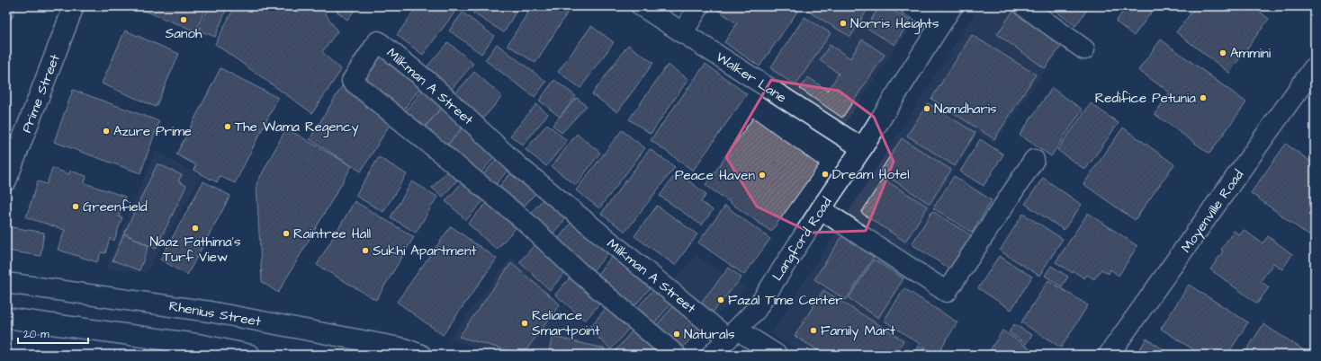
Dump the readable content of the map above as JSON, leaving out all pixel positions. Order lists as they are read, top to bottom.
{
  "streets": {
    "street": [
      "Walker Lane",
      "Milkman A Street",
      "Prime Street",
      "Moyenville Road",
      "Langford Road",
      "Rhenius Street"
    ]
  },
  "crossings": [
    ["Walker Lane", "Langford Road"],
    ["Milkman A Street", "Langford Road"]
  ],
  "places": [
    "Sanoh",
    "Norris Heights",
    "Ammini",
    "Redifice Petunia",
    "Namdharis",
    "The Wama Regency",
    "Azure Prime",
    "Dream Hotel",
    "Peace Haven",
    "Greenfield",
    "Naaz Fathima's Turf View",
    "Raintree Hall",
    "Sukhi Apartment",
    "Fazal Time Center",
    "Reliance Smartpoint",
    "Family Mart",
    "Naturals"
  ],
  "scale_bar": "20 m"
}
